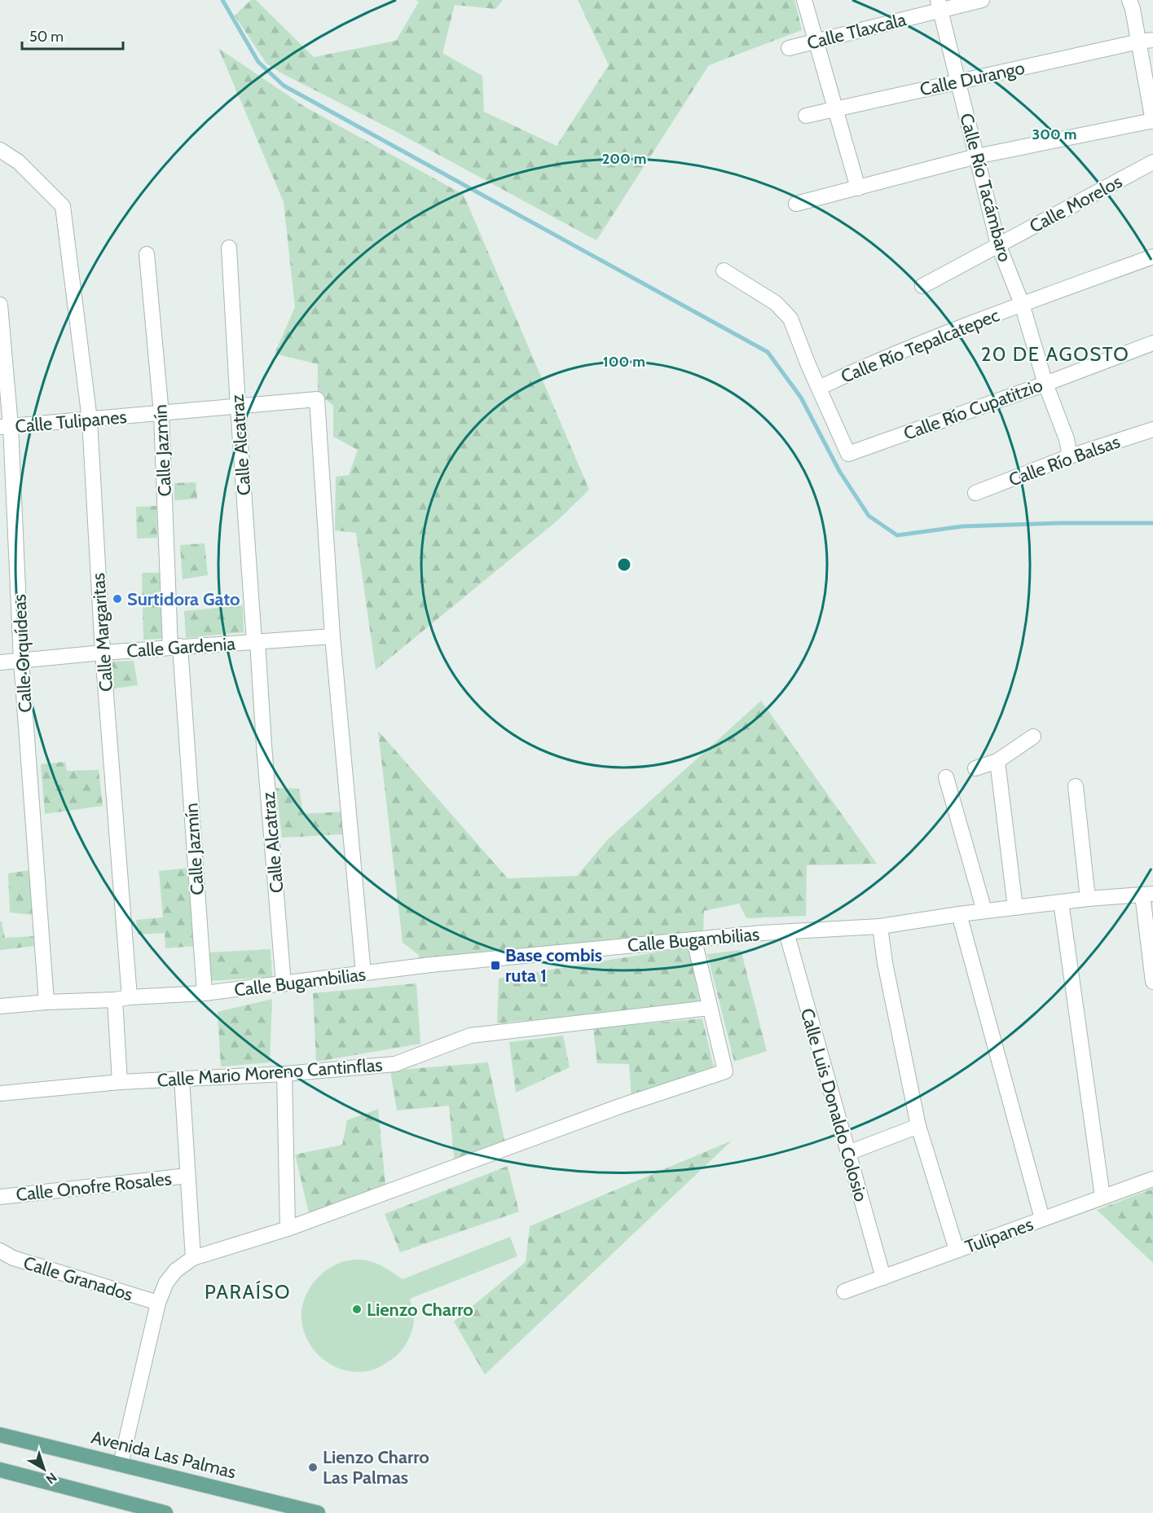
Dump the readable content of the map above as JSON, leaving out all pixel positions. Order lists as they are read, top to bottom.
{
  "streets": {
    "main road": ["Avenida Las Palmas"],
    "street": [
      "Calle Tlaxcala",
      "Calle Durango",
      "Calle Río Tacámbaro",
      "Calle Morelos",
      "Calle Río Tepalcatepec",
      "Calle Río Cupatitzio",
      "Calle Tulipanes",
      "Calle Alcatraz",
      "Calle Jazmín",
      "Calle Río Balsas",
      "Calle Margaritas",
      "Calle Gardenia",
      "Calle Orquídeas",
      "Calle Bugambilias",
      "Calle Mario Moreno Cantinflas",
      "Calle Luis Donaldo Colosio",
      "Calle Onofre Rosales",
      "Tulipanes",
      "Calle Granados"
    ]
  },
  "crossings": [
    ["Calle Tlaxcala", "Calle Río Tacámbaro"],
    ["Calle Durango", "Calle Río Tacámbaro"],
    ["Calle Río Tacámbaro", "Calle Morelos"],
    ["Calle Río Tacámbaro", "Calle Río Tepalcatepec"],
    ["Calle Río Tacámbaro", "Calle Río Cupatitzio"],
    ["Calle Río Tacámbaro", "Calle Río Balsas"],
    ["Calle Río Tepalcatepec", "Calle Río Cupatitzio"],
    ["Calle Tulipanes", "Calle Alcatraz"],
    ["Calle Tulipanes", "Calle Jazmín"],
    ["Calle Tulipanes", "Calle Margaritas"],
    ["Calle Tulipanes", "Calle Gardenia"],
    ["Calle Tulipanes", "Calle Orquídeas"],
    ["Calle Alcatraz", "Calle Gardenia"],
    ["Calle Alcatraz", "Calle Bugambilias"],
    ["Calle Jazmín", "Calle Gardenia"],
    ["Calle Jazmín", "Calle Bugambilias"],
    ["Calle Margaritas", "Calle Gardenia"],
    ["Calle Margaritas", "Calle Bugambilias"],
    ["Calle Margaritas", "Calle Mario Moreno Cantinflas"],
    ["Calle Gardenia", "Calle Orquídeas"],
    ["Calle Orquídeas", "Calle Bugambilias"],
    ["Calle Bugambilias", "Calle Luis Donaldo Colosio"],
    ["Calle Luis Donaldo Colosio", "Tulipanes"]
  ],
  "districts": ["20 DE AGOSTO", "PARAÍSO"],
  "places": {
    "other": ["Surtidora Gato", "Lienzo Charro", "Lienzo Charro Las Palmas"],
    "transit": ["Base combis ruta 1"]
  },
  "scale_bar": "50 m",
  "north": "bottom right",
  "rings": ["300 m", "200 m", "100 m"]
}
